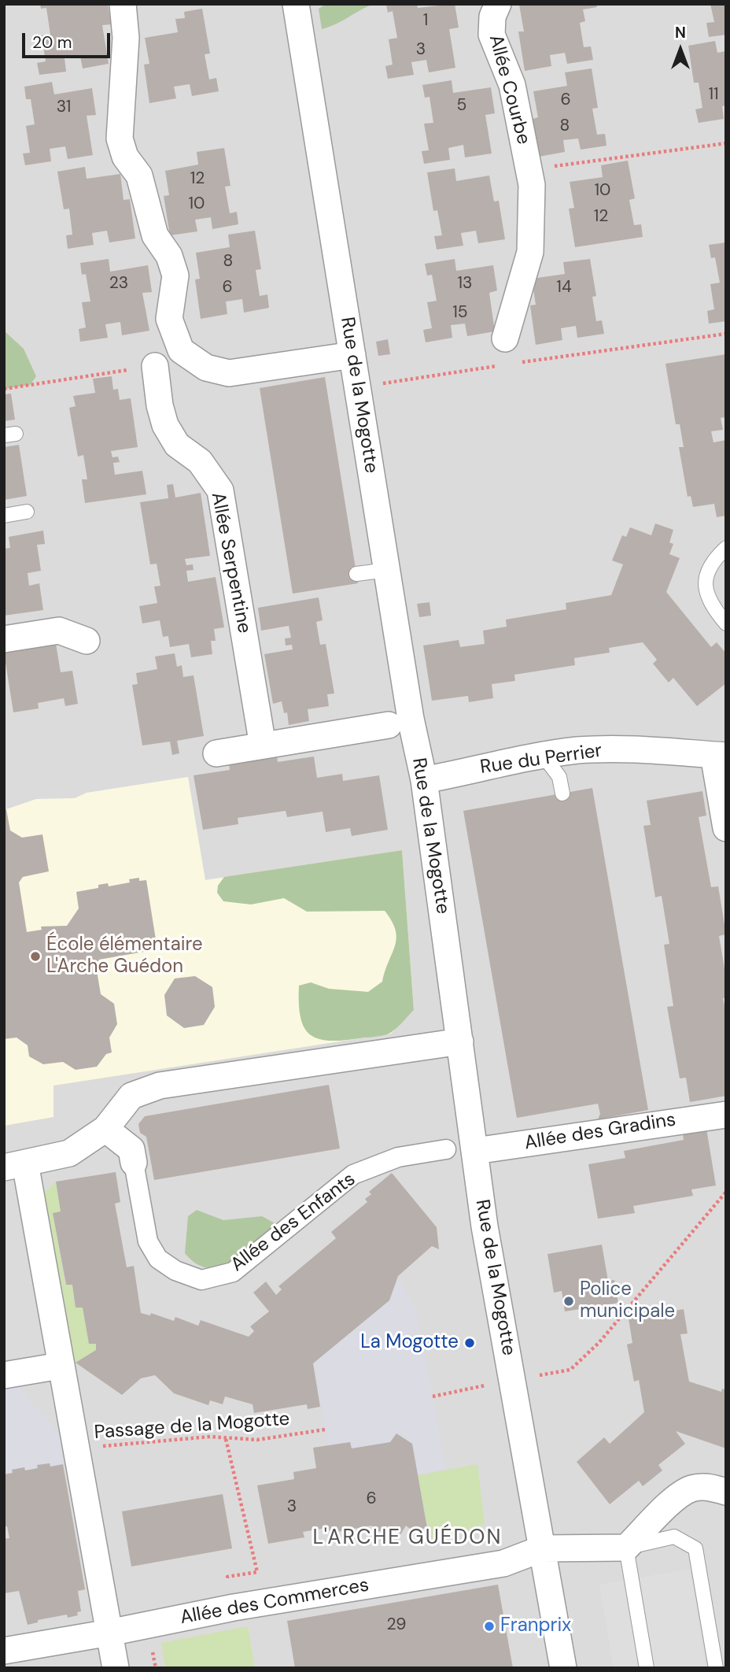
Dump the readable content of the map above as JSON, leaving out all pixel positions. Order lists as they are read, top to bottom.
{
  "streets": {
    "street": [
      "Allée Courbe",
      "Rue de la Mogotte",
      "Allée Serpentine",
      "Rue du Perrier",
      "Allée des Gradins",
      "Allée des Enfants",
      "Allée des Commerces"
    ],
    "path": ["Passage de la Mogotte"]
  },
  "crossings": [
    ["Rue de la Mogotte", "Rue du Perrier"],
    ["Rue de la Mogotte", "Allée des Gradins"],
    ["Rue de la Mogotte", "Allée des Commerces"]
  ],
  "districts": ["L'ARCHE GUÉDON"],
  "places": [
    "École élémentaire L'Arche Guédon",
    "Police municipale",
    "La Mogotte",
    "Franprix"
  ],
  "house_numbers": [
    "1",
    "3",
    "11",
    "6",
    "5",
    "31",
    "8",
    "12",
    "10",
    "10",
    "12",
    "8",
    "23",
    "13",
    "6",
    "14",
    "15",
    "6",
    "3",
    "29"
  ],
  "scale_bar": "20 m",
  "north": "top"
}
